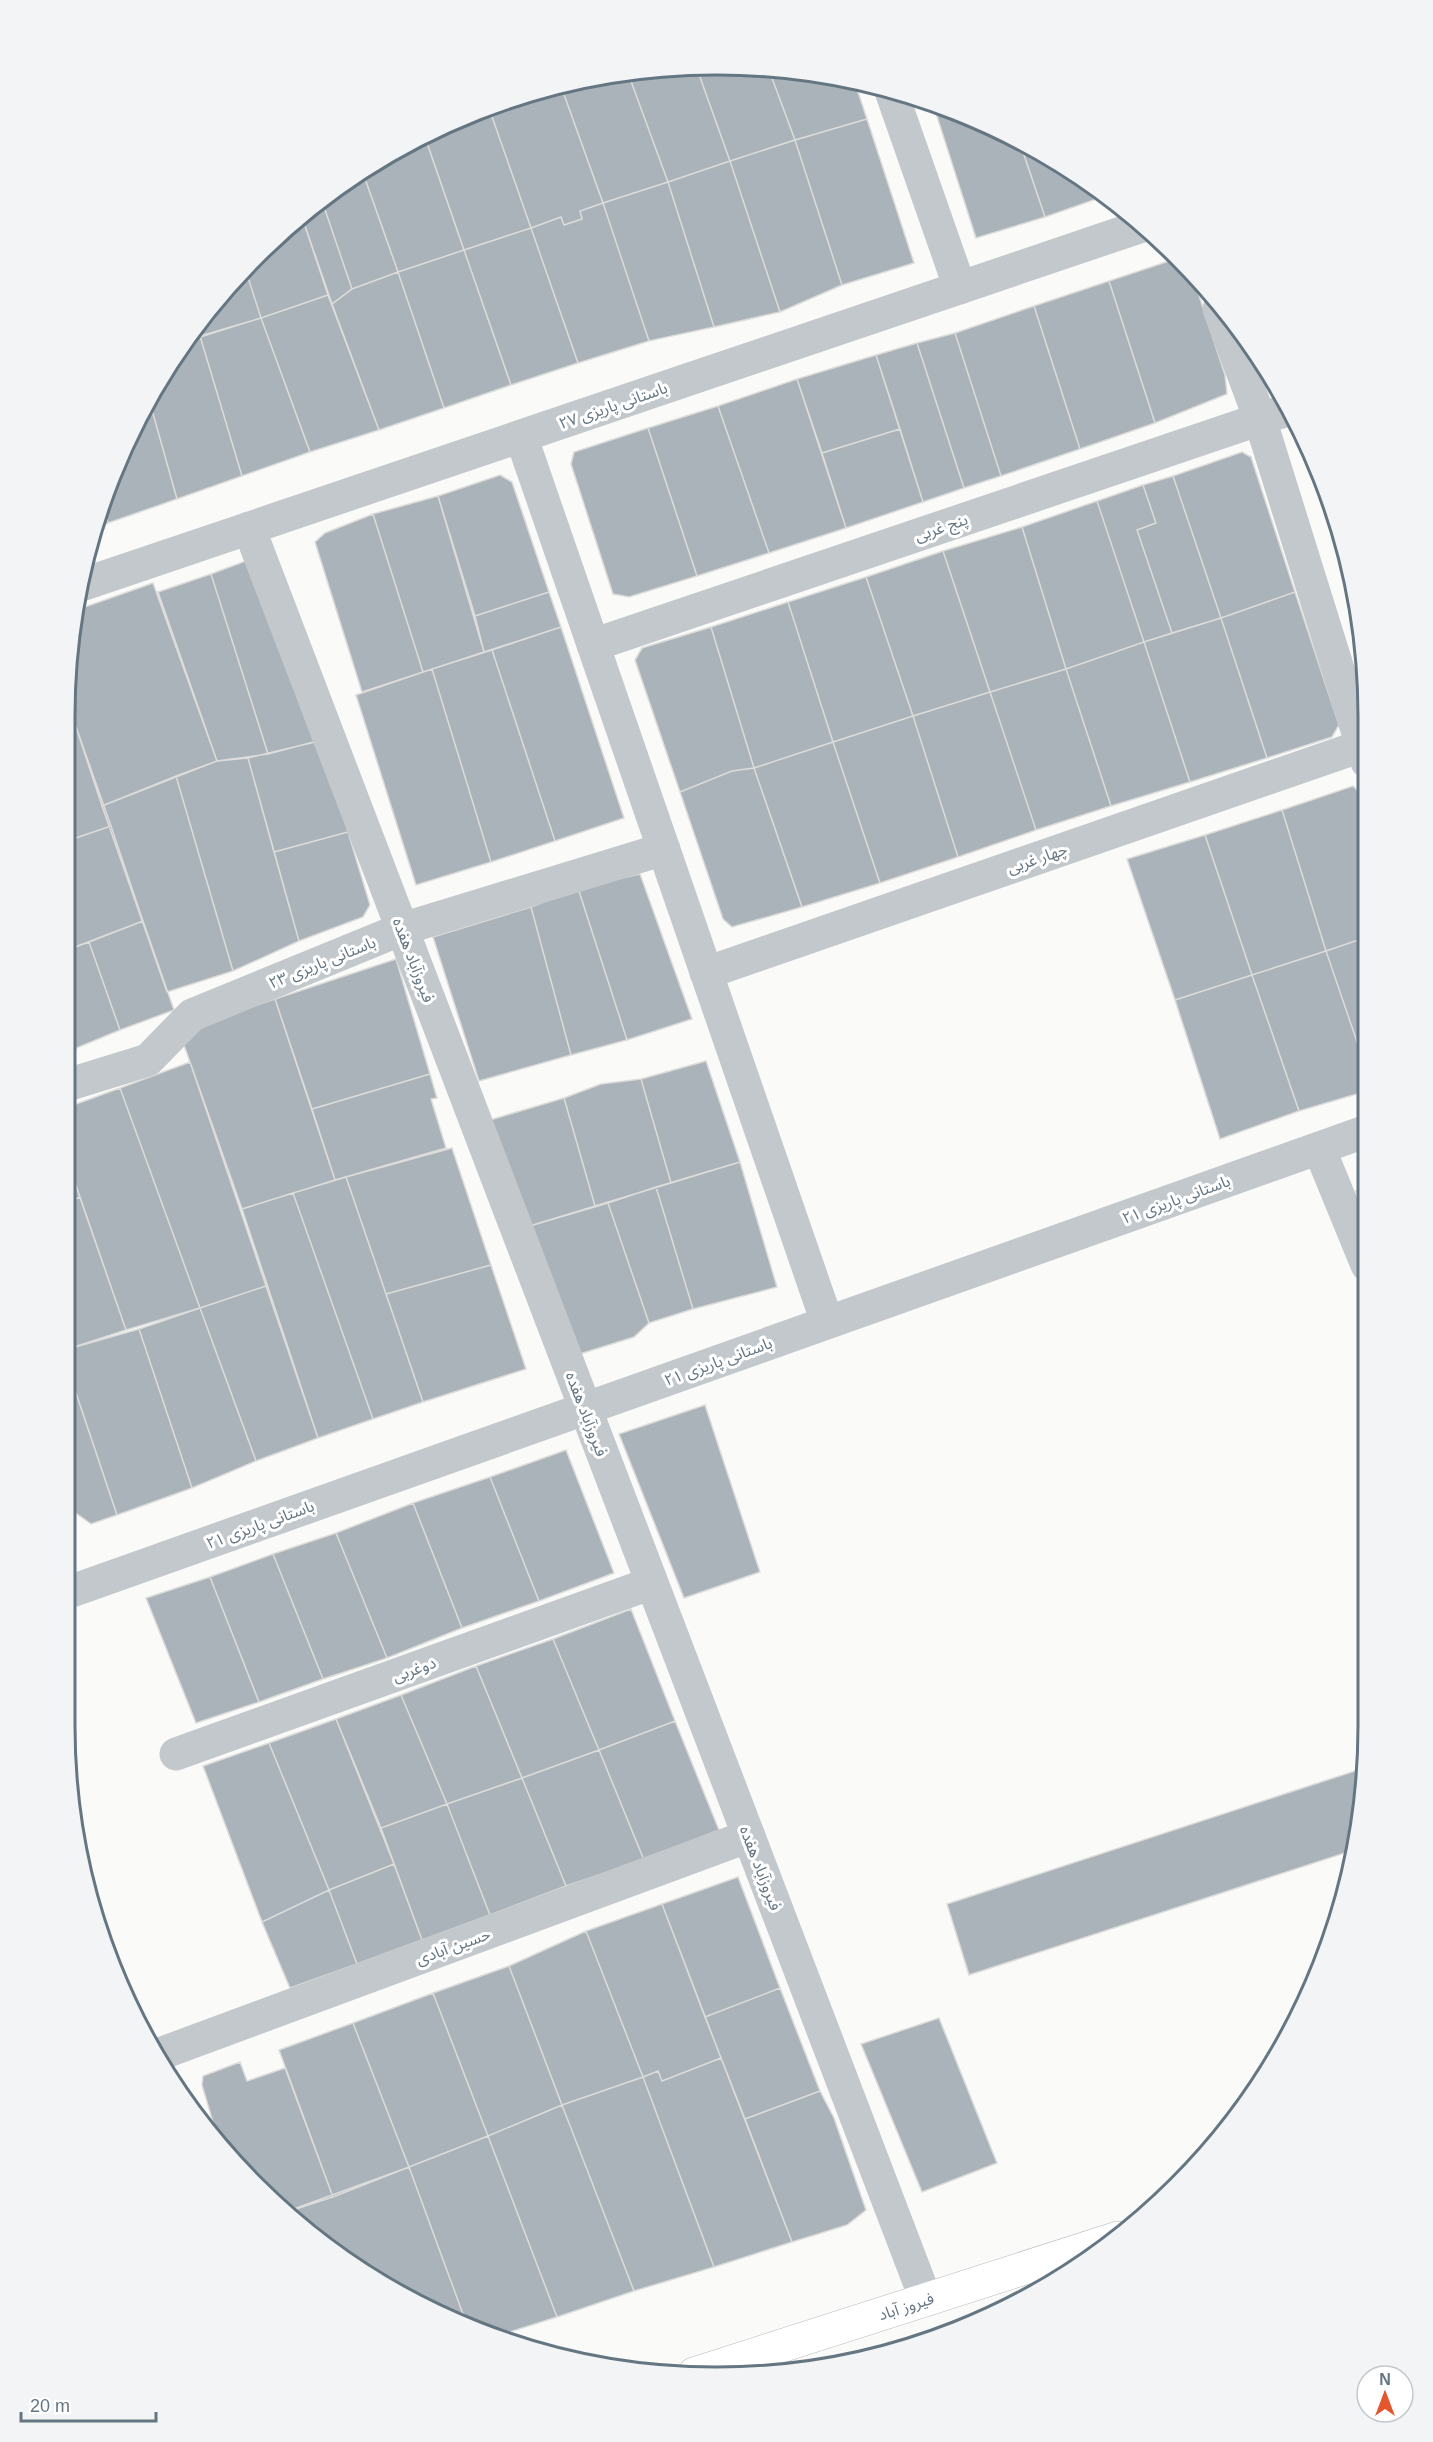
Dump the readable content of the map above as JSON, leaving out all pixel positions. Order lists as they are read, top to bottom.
{
  "streets": {
    "main road": ["فیروز آباد"],
    "street": [
      "باستانی پاریزی ۲۷",
      "پنج غربی",
      "چهار غربی",
      "فیروزآباد هفده",
      "باستانی پاریزی ۲۳",
      "باستانی پاریزی ۲۱",
      "دوغربی",
      "حسین آبادی"
    ]
  },
  "crossings": [
    ["باستانی پاریزی ۲۷", "فیروزآباد هفده"],
    ["فیروزآباد هفده", "باستانی پاریزی ۲۳"],
    ["فیروزآباد هفده", "باستانی پاریزی ۲۱"],
    ["فیروزآباد هفده", "دوغربی"],
    ["فیروزآباد هفده", "حسین آبادی"],
    ["فیروزآباد هفده", "فیروز آباد"]
  ],
  "scale_bar": "20 m",
  "north": "top"
}
